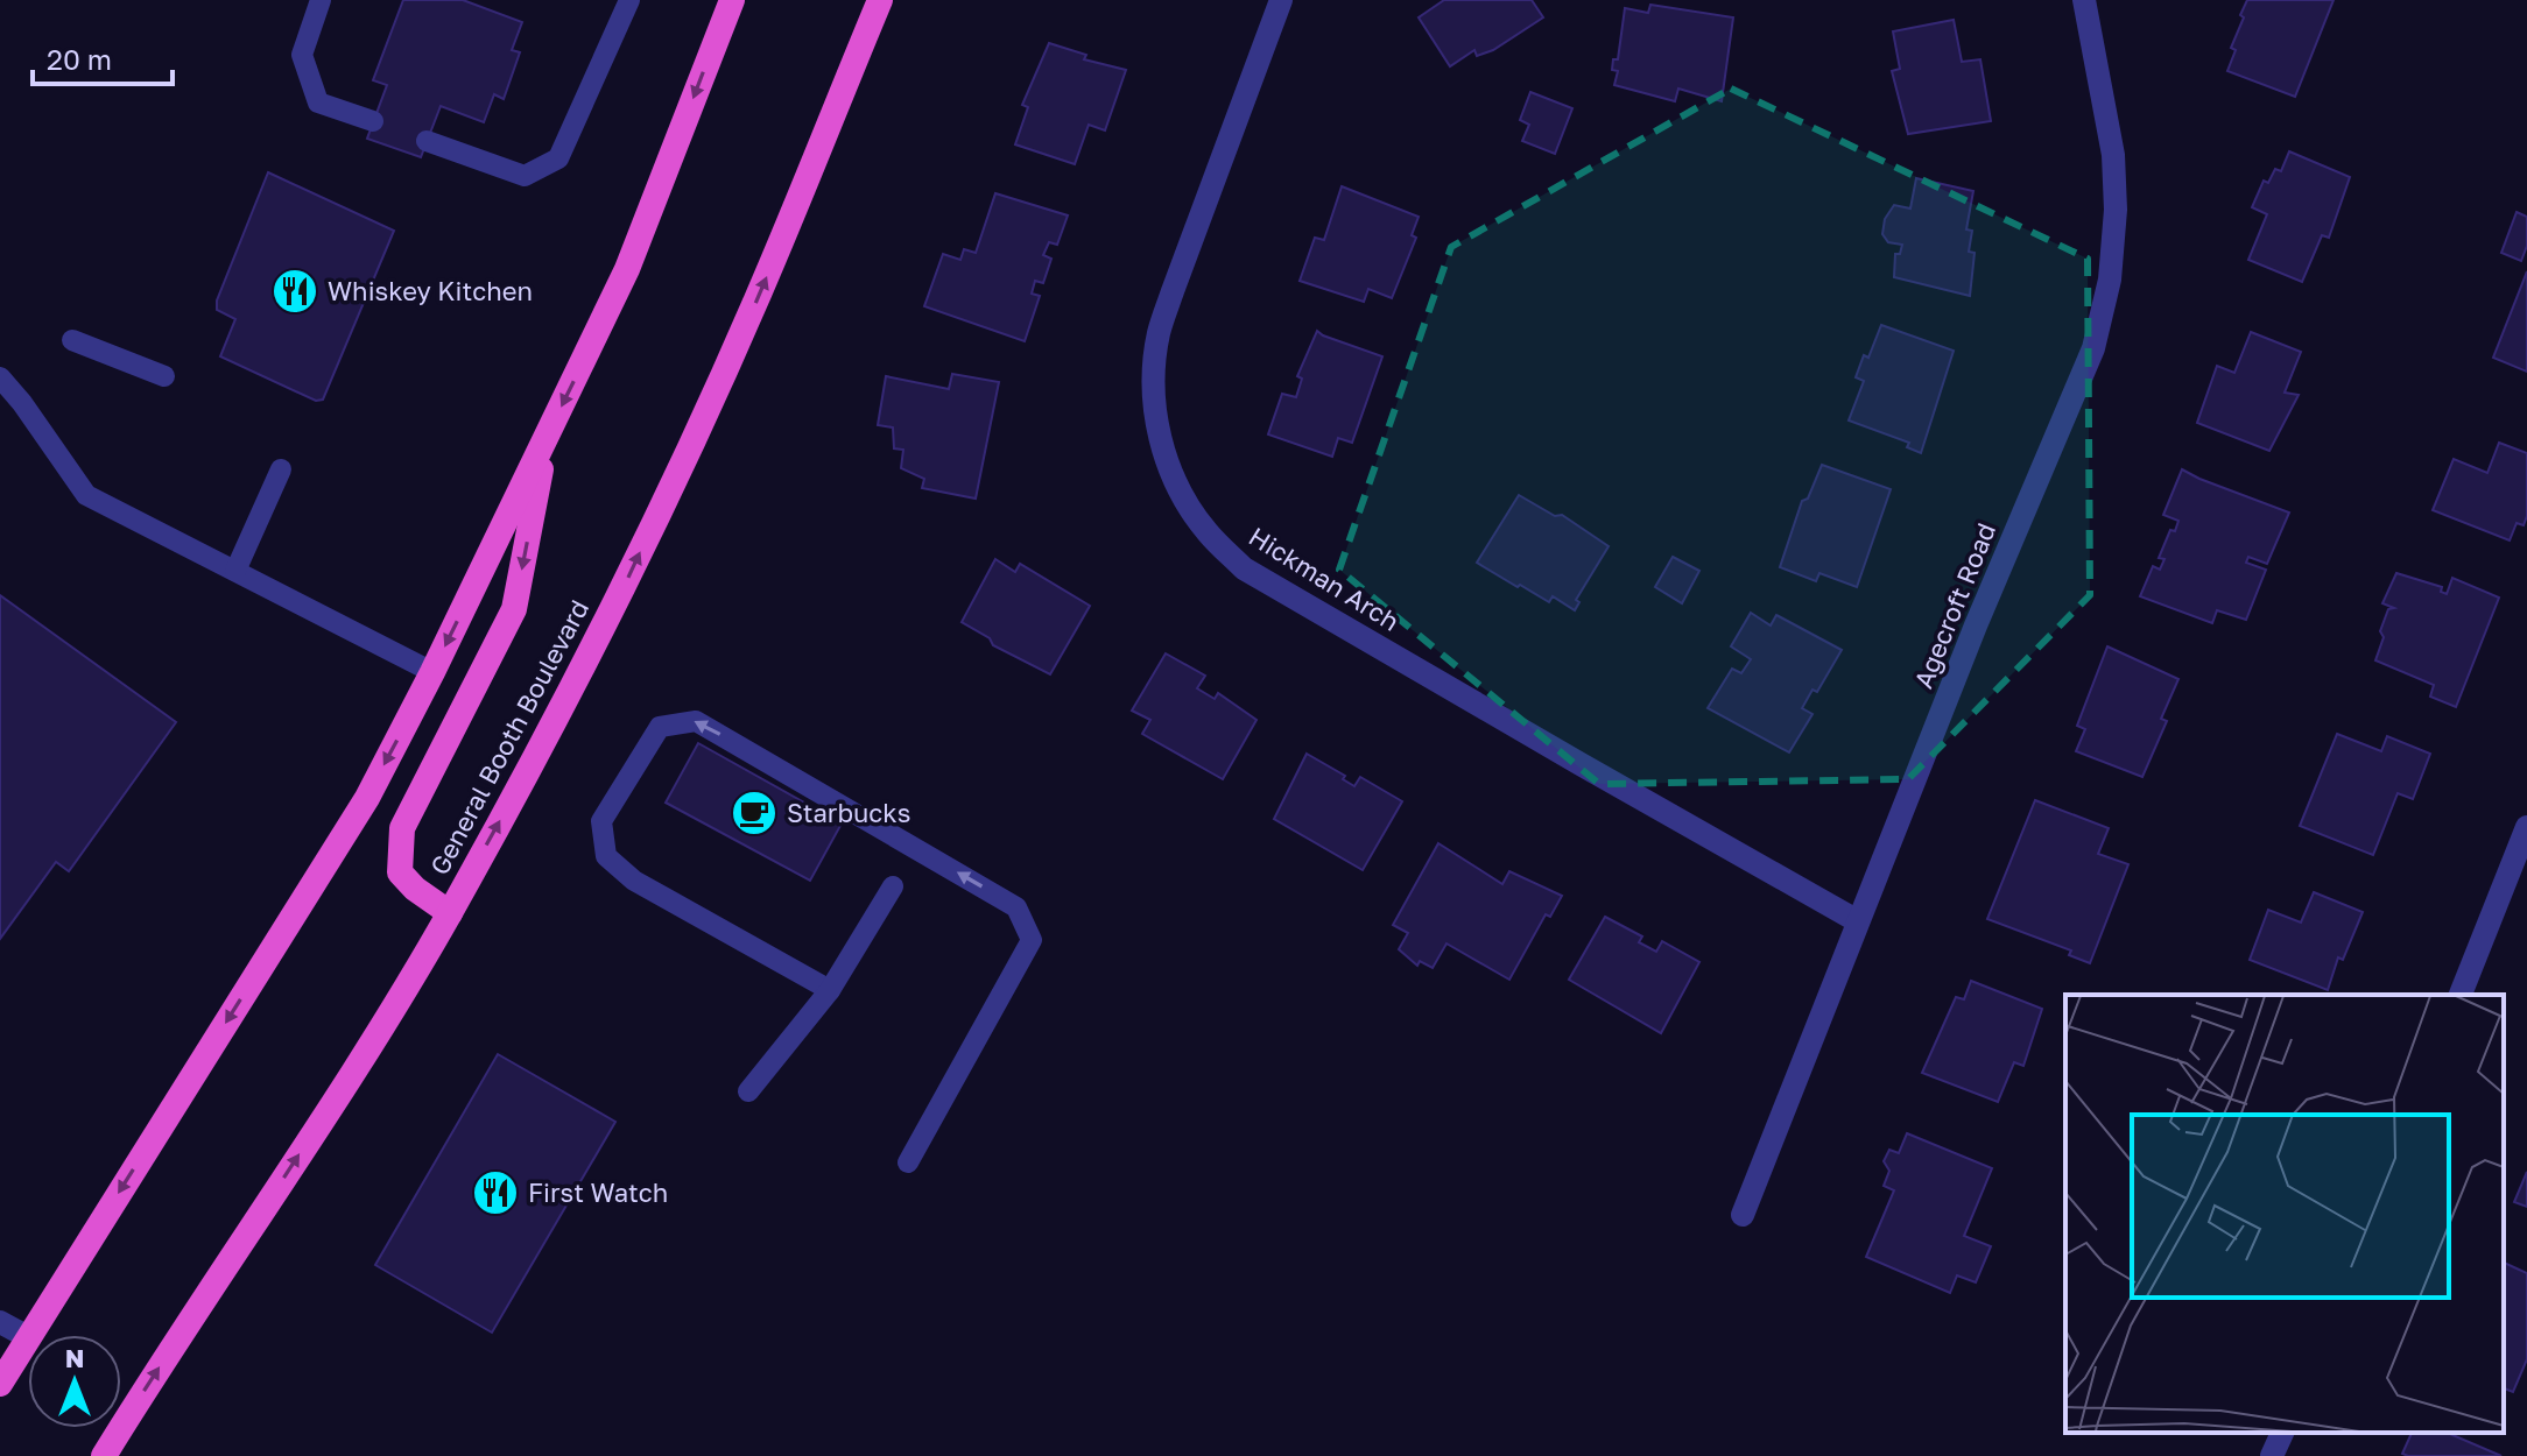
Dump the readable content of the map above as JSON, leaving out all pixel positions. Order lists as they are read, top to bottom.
{
  "streets": {
    "highway": ["General Booth Boulevard"],
    "street": ["Hickman Arch", "Agecroft Road"]
  },
  "crossings": [
    ["Hickman Arch", "Agecroft Road"]
  ],
  "places": {
    "restaurant": ["Whiskey Kitchen", "First Watch"],
    "cafe": ["Starbucks"]
  },
  "scale_bar": "20 m",
  "north": "top"
}
